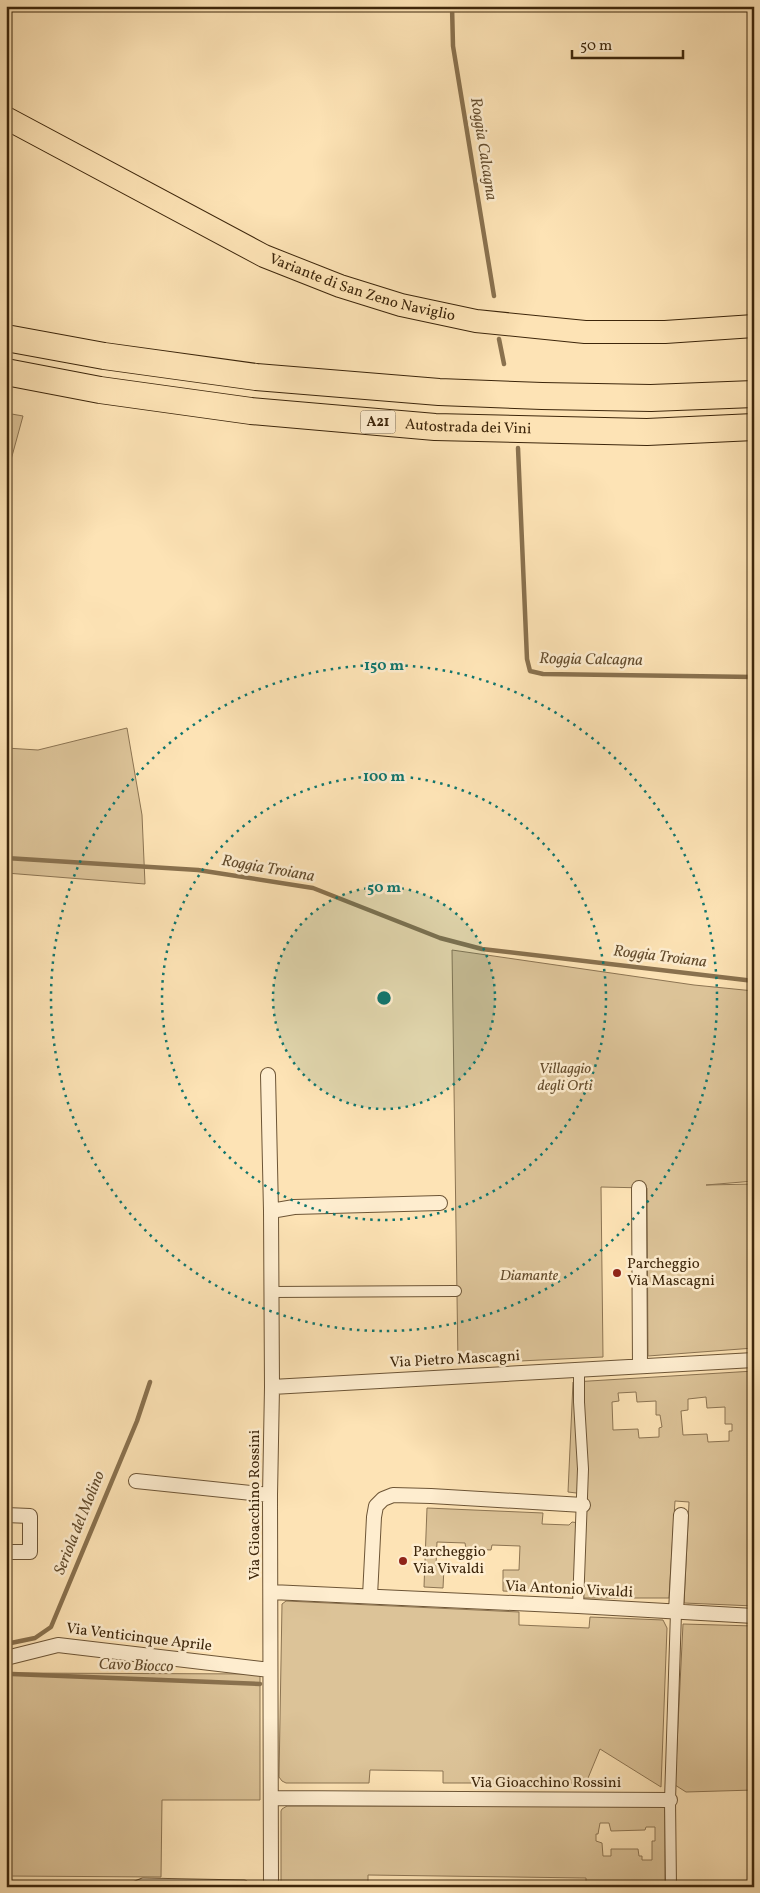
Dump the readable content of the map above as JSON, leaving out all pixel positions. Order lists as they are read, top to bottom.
{
  "streets": {
    "highway": ["A21", "Autostrada dei Vini"],
    "main road": ["Variante di San Zeno Naviglio"],
    "street": [
      "Via Pietro Mascagni",
      "Via Gioacchino Rossini",
      "Via Antonio Vivaldi",
      "Via Venticinque Aprile"
    ]
  },
  "crossings": [
    ["Via Pietro Mascagni", "Via Gioacchino Rossini"],
    ["Via Gioacchino Rossini", "Via Antonio Vivaldi"],
    ["Via Gioacchino Rossini", "Via Venticinque Aprile"]
  ],
  "water": [
    "Roggia Calcagna",
    "Roggia Troiana",
    "Seriola del Molino",
    "Cavo Biocco"
  ],
  "parks": ["Villaggio degli Orti", "Diamante"],
  "places": ["Parcheggio Via Mascagni", "Parcheggio Via Vivaldi"],
  "scale_bar": "50 m",
  "rings": ["150 m", "100 m", "50 m"]
}
